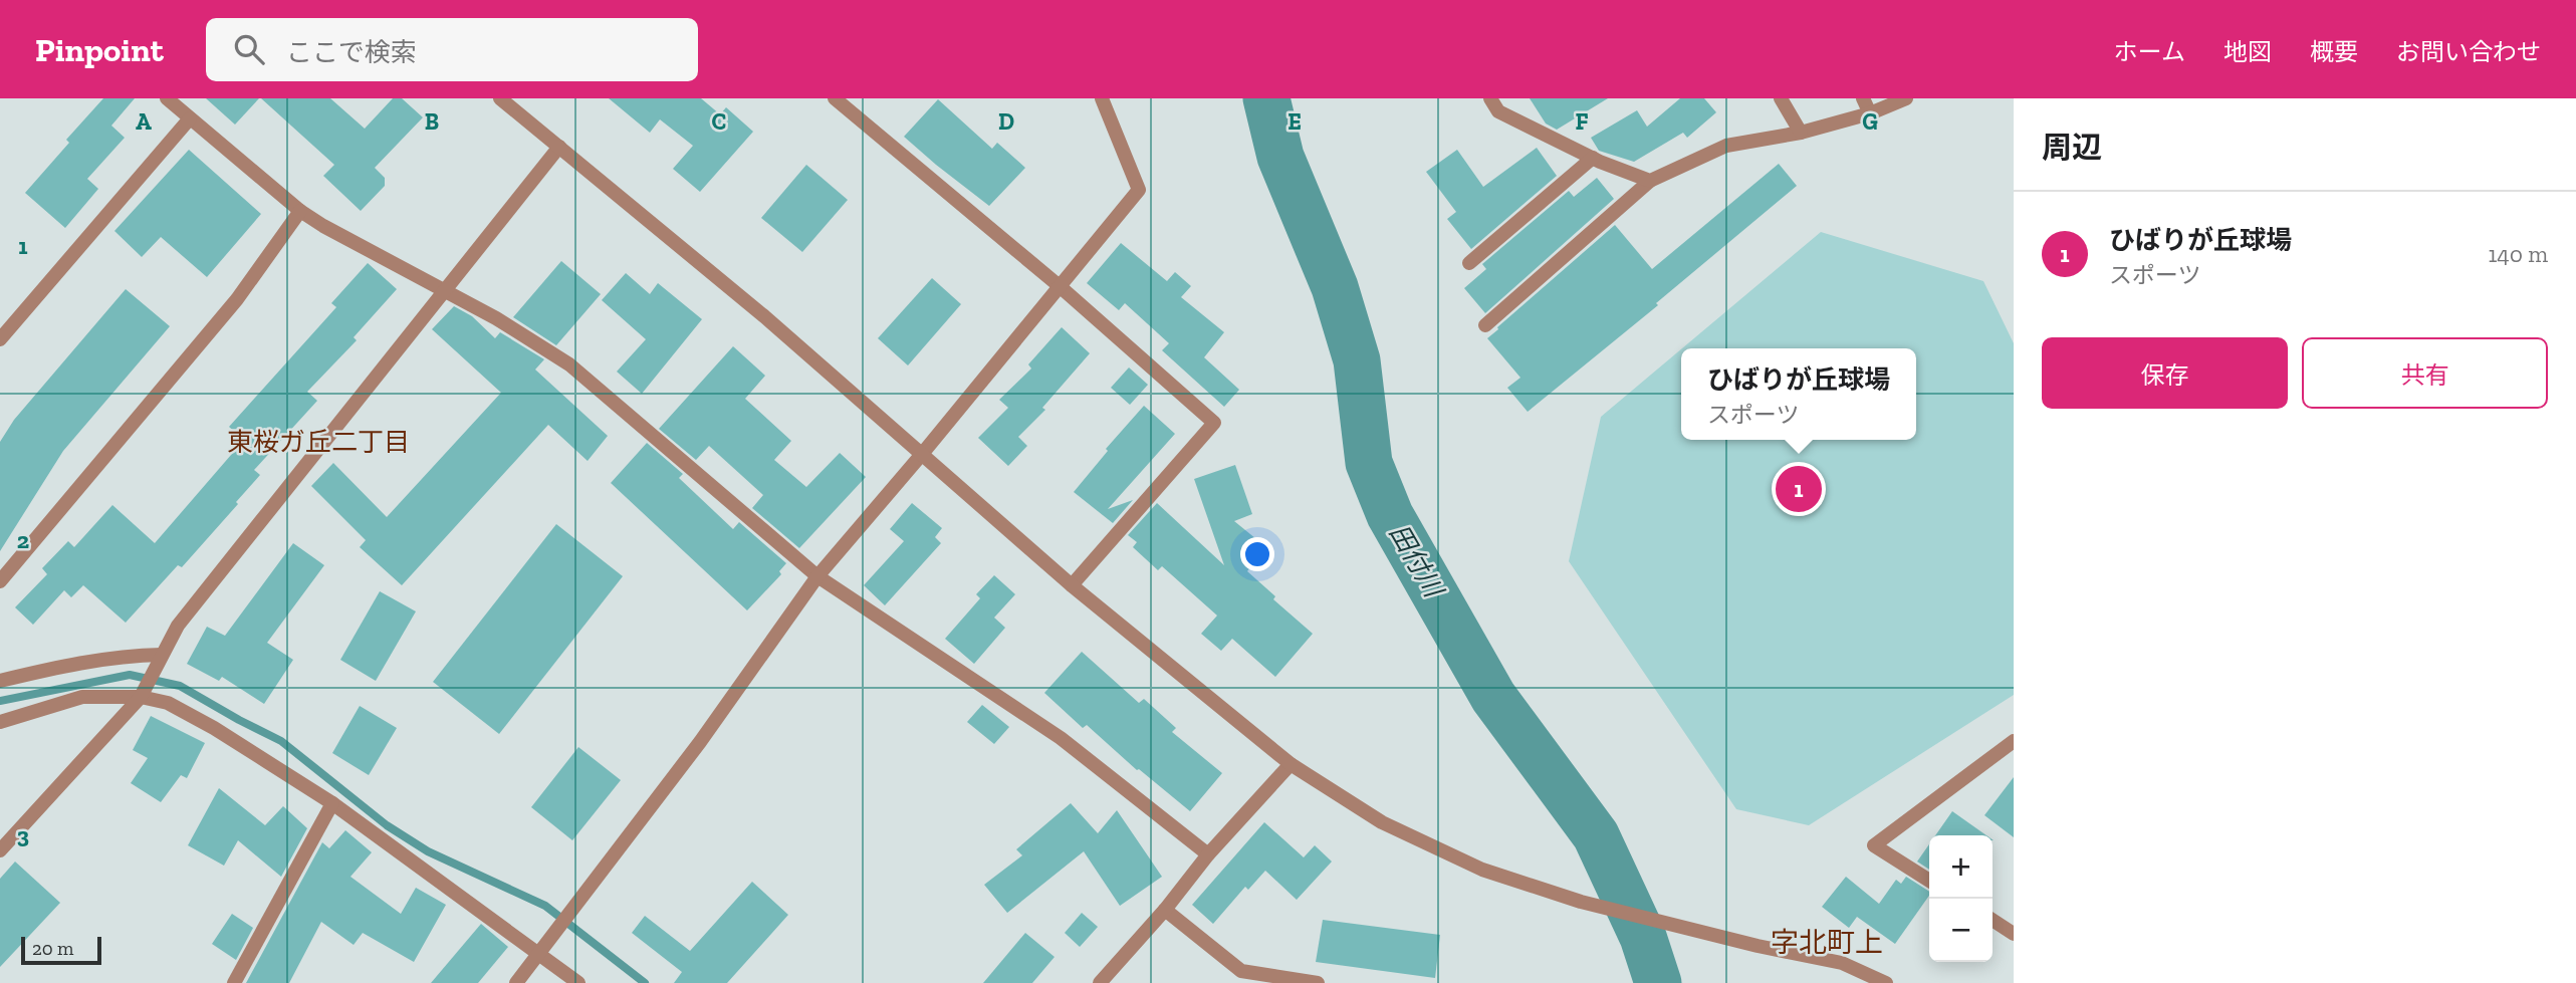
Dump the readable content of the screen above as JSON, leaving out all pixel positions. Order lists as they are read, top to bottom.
{
  "districts": ["東桜ガ丘二丁目", "字北町上"],
  "water": ["田付川"],
  "scale_bar": "20 m",
  "page": {
    "header": "Pinpoint",
    "search": "ここで検索",
    "nav": [
      "ホーム",
      "地図",
      "概要",
      "お問い合わせ"
    ],
    "heading": "周辺",
    "list": [
      {
        "mark": "1",
        "name": "ひばりが丘球場",
        "note": "スポーツ",
        "value": "140 m"
      }
    ],
    "buttons": ["保存", "共有"],
    "popup": ["ひばりが丘球場", "スポーツ"],
    "pins": "1",
    "map_buttons": ["+", "−"],
    "scale": "20 m"
  },
  "grid": {
    "columns": [
      "A",
      "B",
      "C",
      "D",
      "E",
      "F",
      "G"
    ],
    "rows": ["1", "2", "3"]
  }
}
